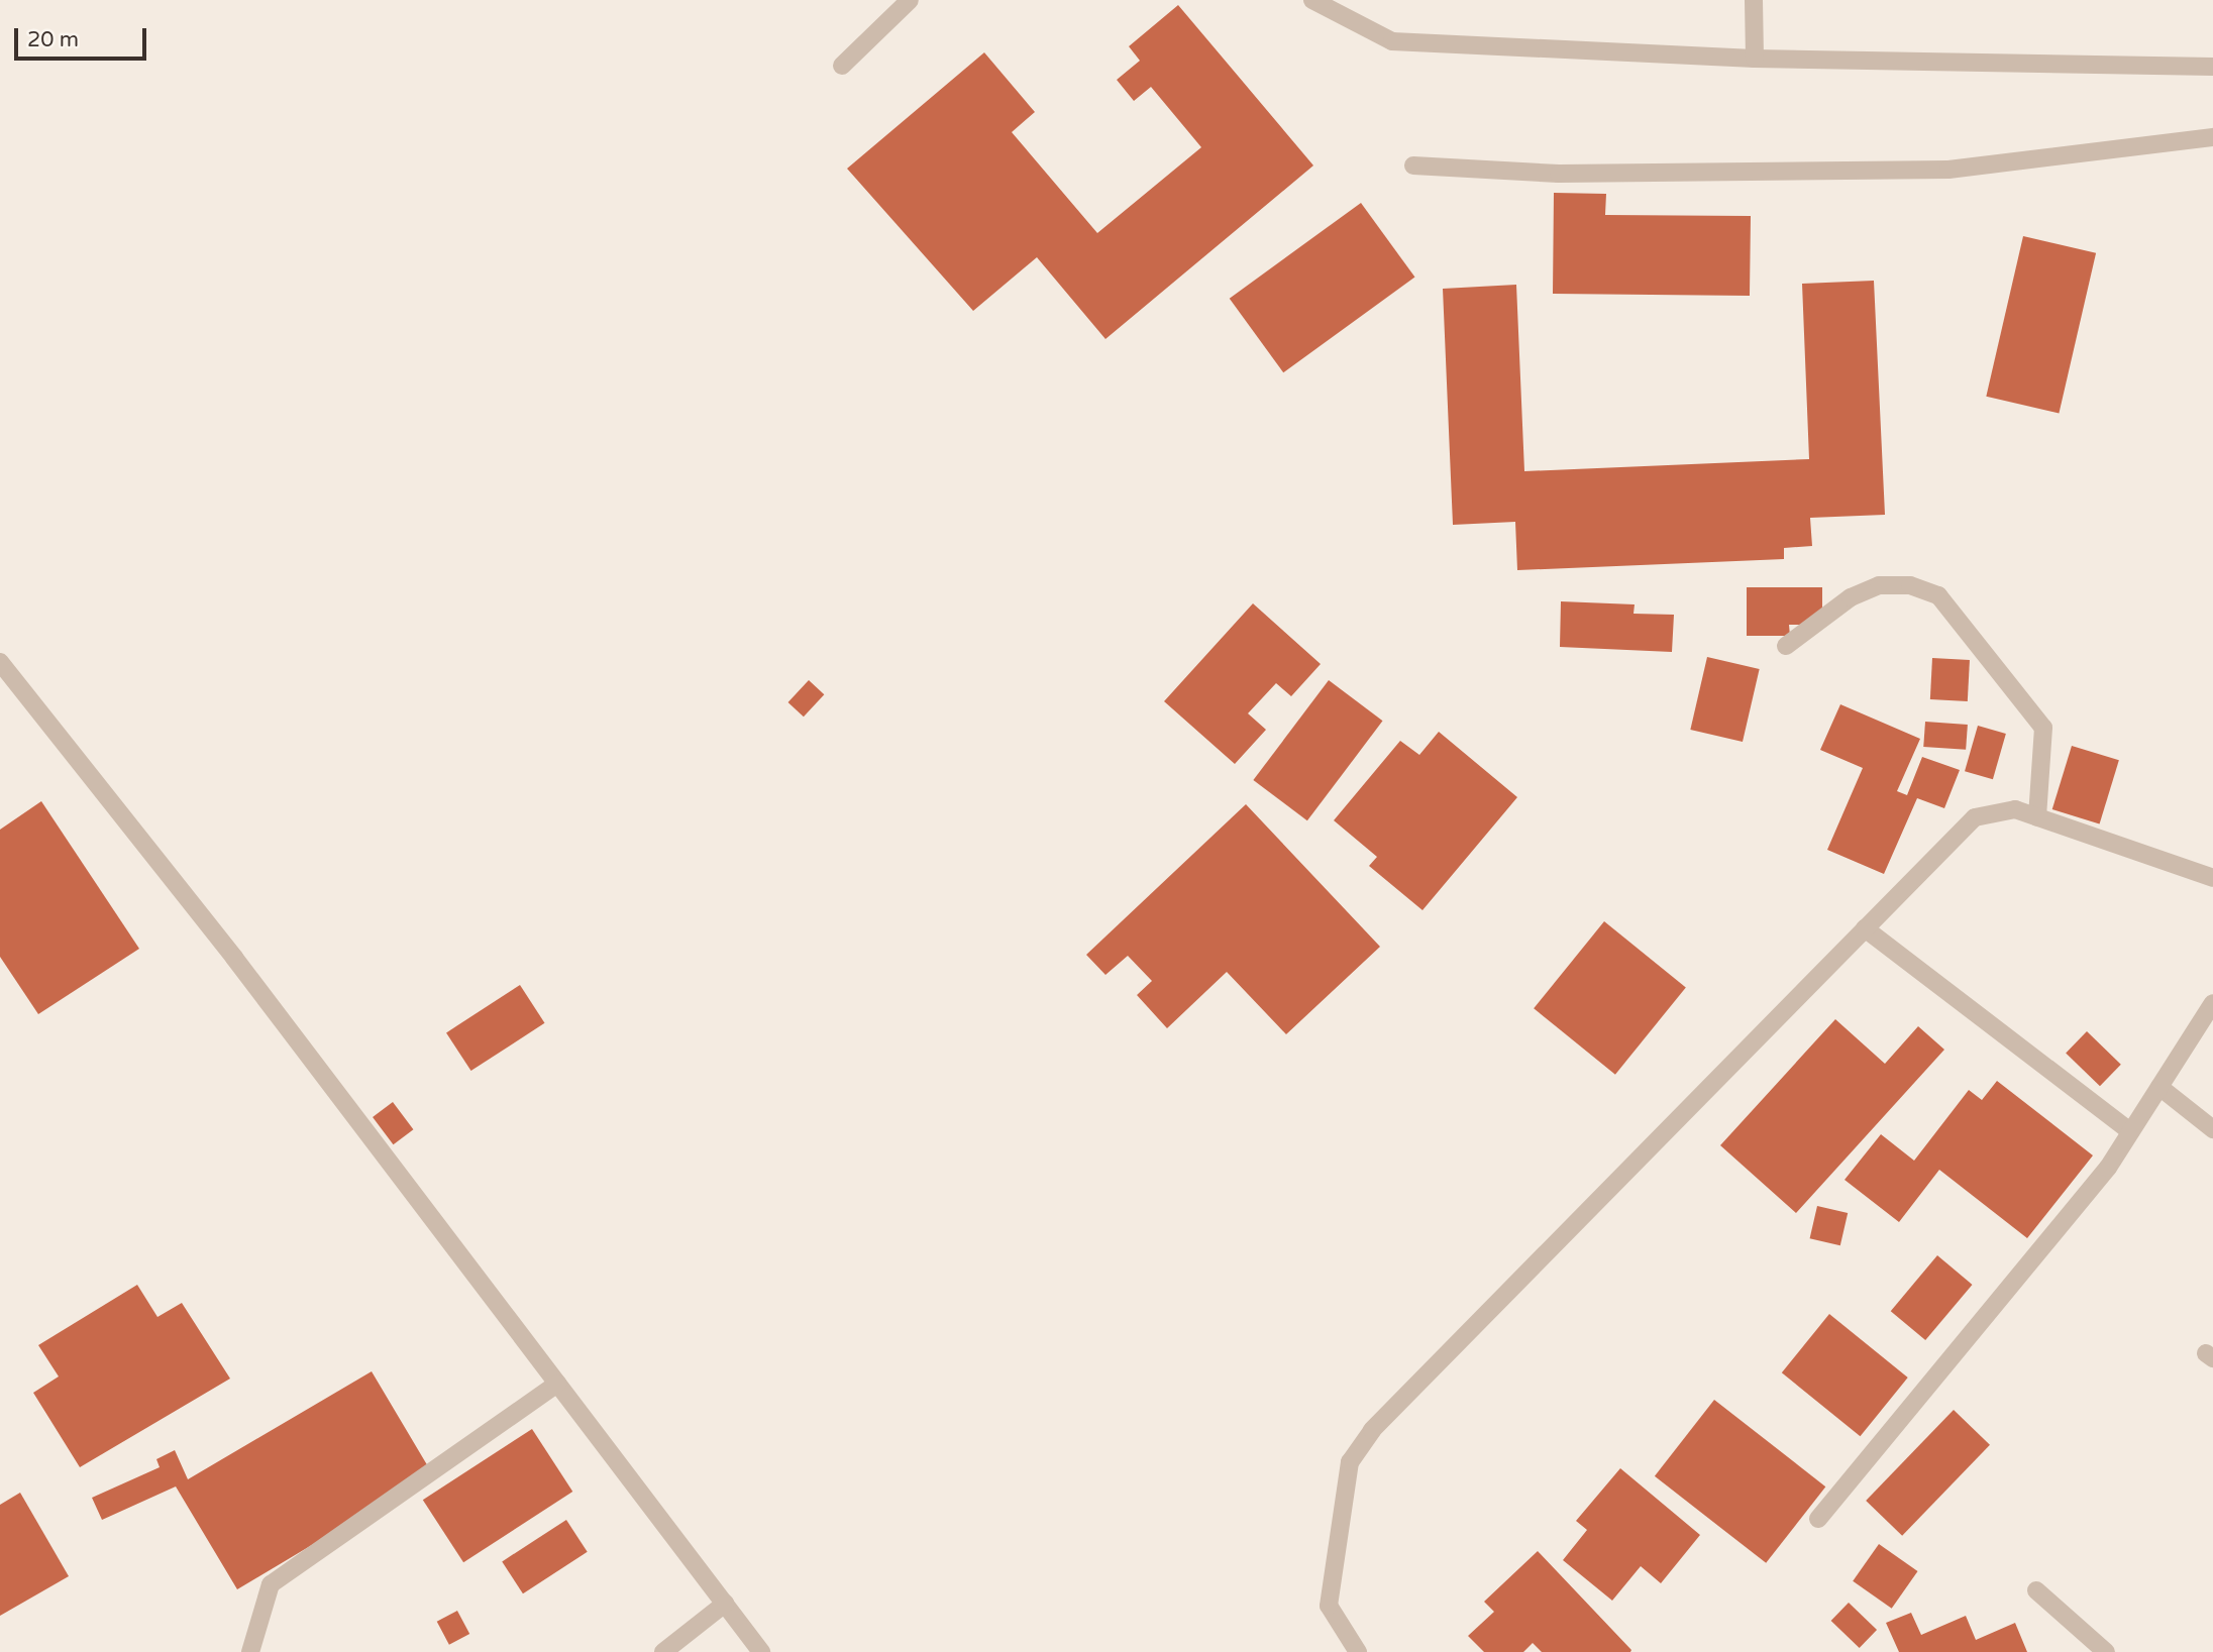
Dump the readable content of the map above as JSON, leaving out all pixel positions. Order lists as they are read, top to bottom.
{
  "scale_bar": "20 m"
}
